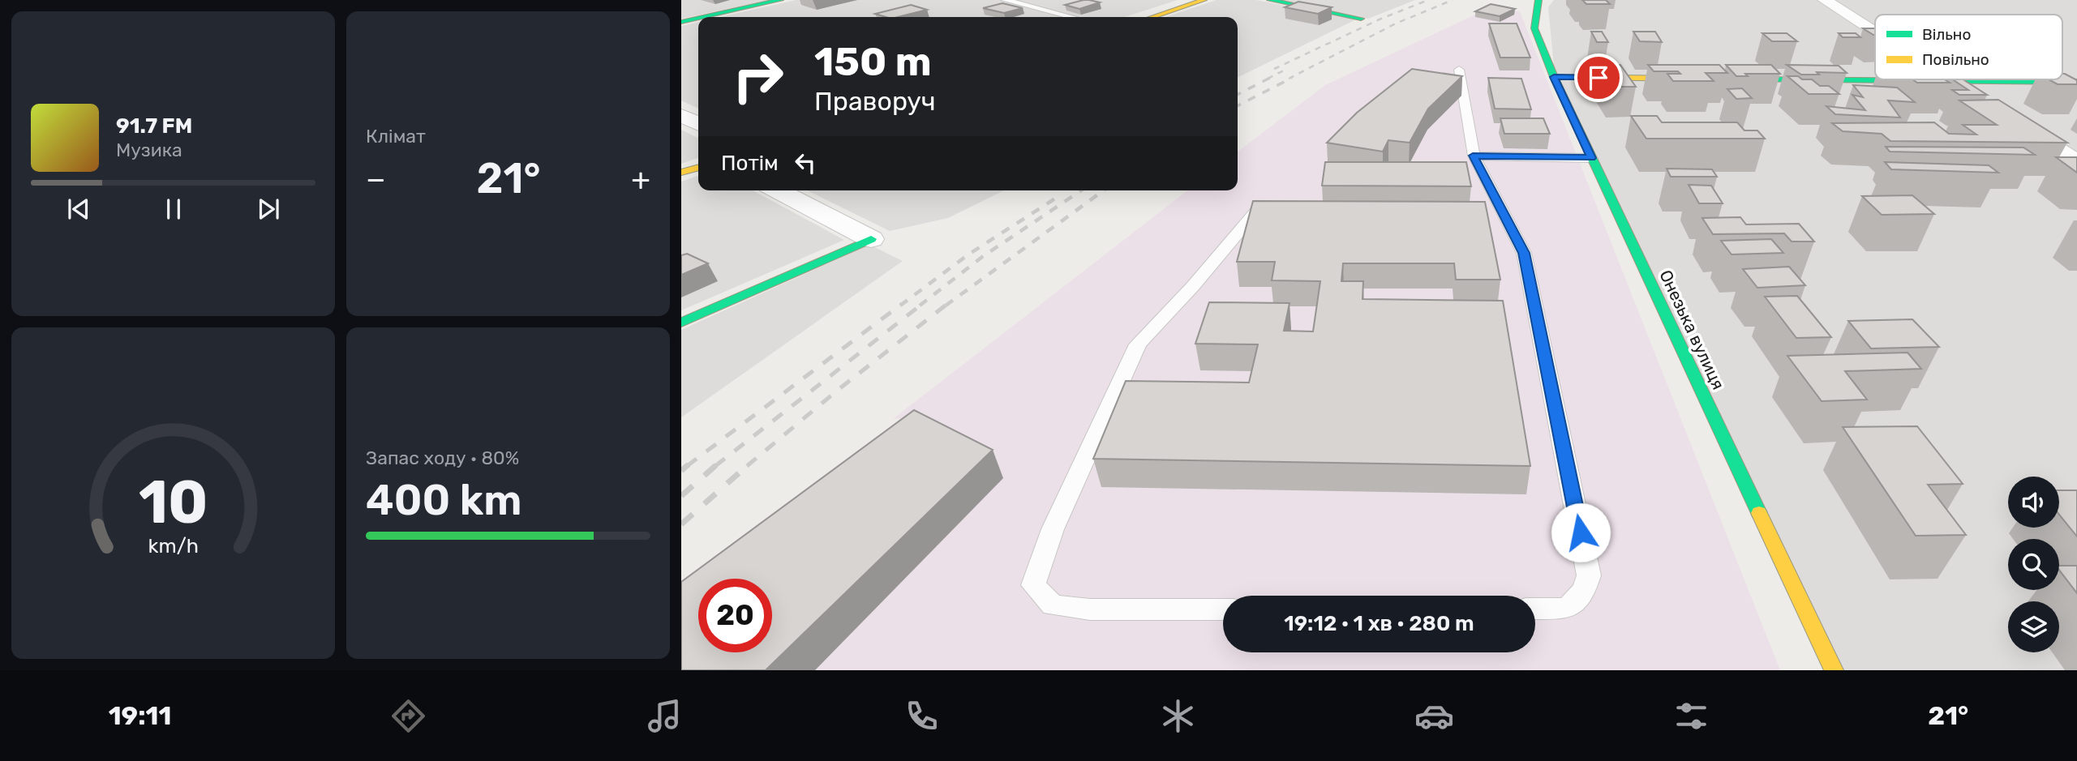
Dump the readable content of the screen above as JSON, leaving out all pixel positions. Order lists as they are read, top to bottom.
{
  "streets": {
    "street": ["Онезька вулиця"]
  },
  "legend": ["Вільно", "Повільно"],
  "page": {
    "tile": [
      "Клімат",
      ["Запас ходу · 80%", "400 km"]
    ],
    "turn": ["150 m", "Праворуч"],
    "song": ["91.7 FM", "Музика"],
    "then": "Потім",
    "heat": ["−", "21°", "+"],
    "limit": "20",
    "trip": "19:12 · 1 хв · 280 m",
    "tabs": ["19:11", "21°"],
    "gauge": ["10", "km/h"]
  }
}
